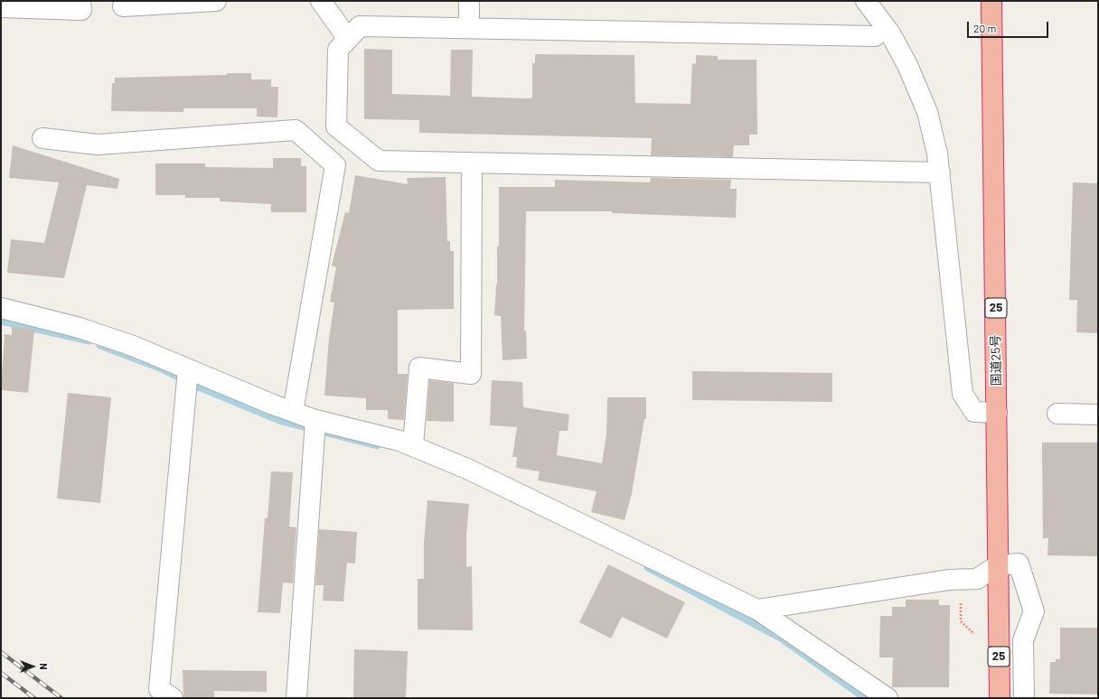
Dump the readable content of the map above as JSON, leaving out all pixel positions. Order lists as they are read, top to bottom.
{
  "streets": {
    "highway": ["25", "国道25号"]
  },
  "scale_bar": "20 m",
  "north": "right"
}
